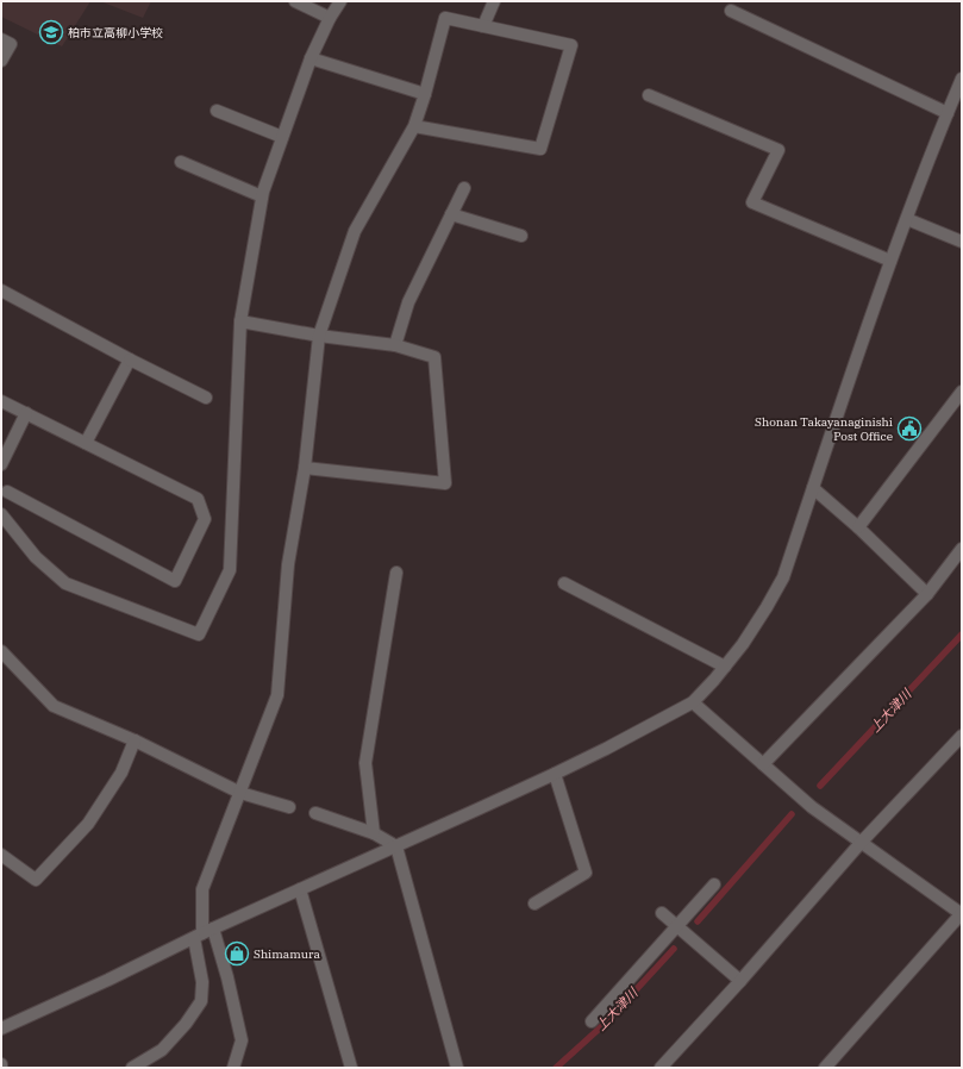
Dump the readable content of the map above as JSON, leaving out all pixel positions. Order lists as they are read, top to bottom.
{
  "water": ["上大津川"],
  "places": {
    "school or university": ["柏市立高柳小学校"],
    "public building": ["Shonan Takayanaginishi Post Office"],
    "shop": ["Shimamura"]
  }
}
